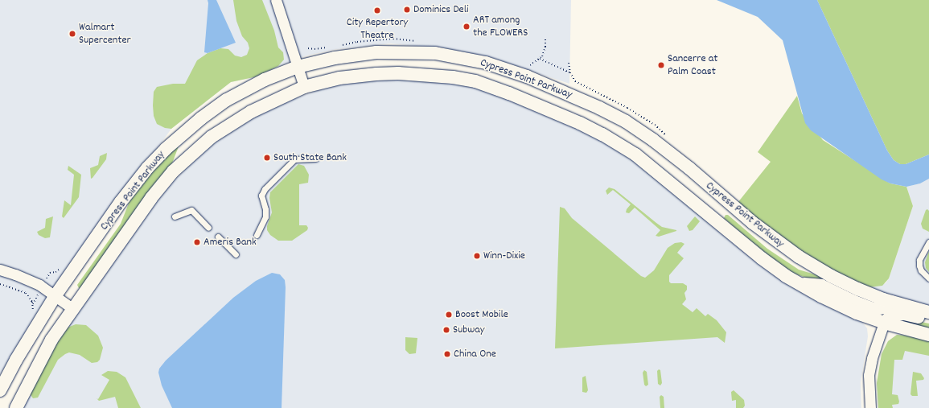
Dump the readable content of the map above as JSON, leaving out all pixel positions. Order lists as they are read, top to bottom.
{
  "streets": {
    "street": ["Cypress Point Parkway"]
  },
  "places": [
    "Dominics Deli",
    "City Repertory Theatre",
    "ART among the FLOWERS",
    "Walmart Supercenter",
    "Sancerre at Palm Coast",
    "South State Bank",
    "Ameris Bank",
    "Winn-Dixie",
    "Boost Mobile",
    "Subway",
    "China One"
  ]
}
